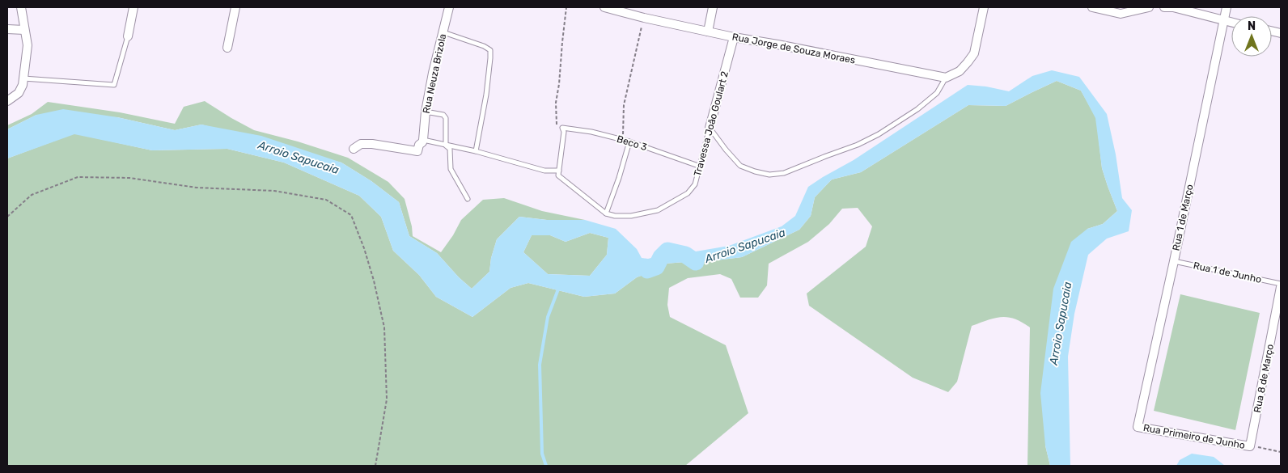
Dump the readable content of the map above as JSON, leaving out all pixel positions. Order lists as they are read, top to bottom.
{
  "streets": {
    "street": [
      "Rua Jorge de Souza Moraes",
      "Rua Neuza Brizola",
      "Travessa João Goulart 2",
      "Rua 1 de Março",
      "Rua 8 de Março",
      "Rua Primeiro de Junho"
    ],
    "lane": ["Beco 3", "Rua 1 de Junho"]
  },
  "crossings": [
    ["Rua Jorge de Souza Moraes", "Travessa João Goulart 2"],
    ["Travessa João Goulart 2", "Beco 3"],
    ["Rua 1 de Março", "Rua 1 de Junho"],
    ["Rua 1 de Março", "Rua Primeiro de Junho"],
    ["Rua 1 de Junho", "Rua 8 de Março"],
    ["Rua 8 de Março", "Rua Primeiro de Junho"]
  ],
  "water": ["Arroio Sapucaia"],
  "north": "top"
}
